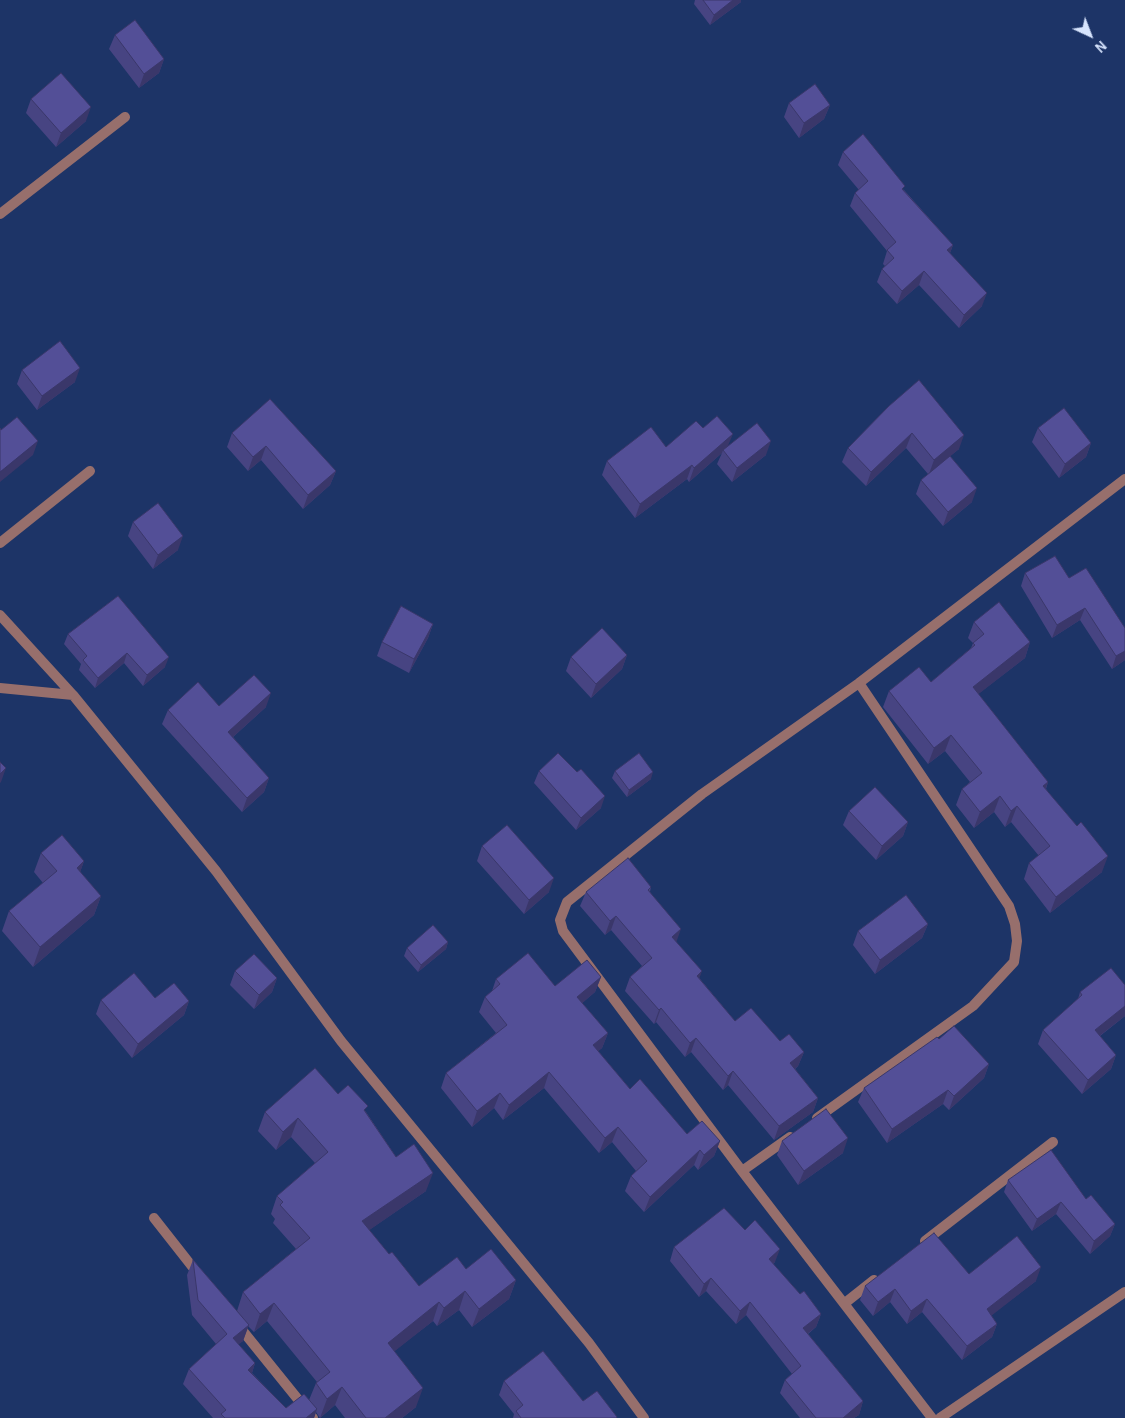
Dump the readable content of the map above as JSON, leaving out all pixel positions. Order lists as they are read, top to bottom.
{
  "north": "bottom right"
}
